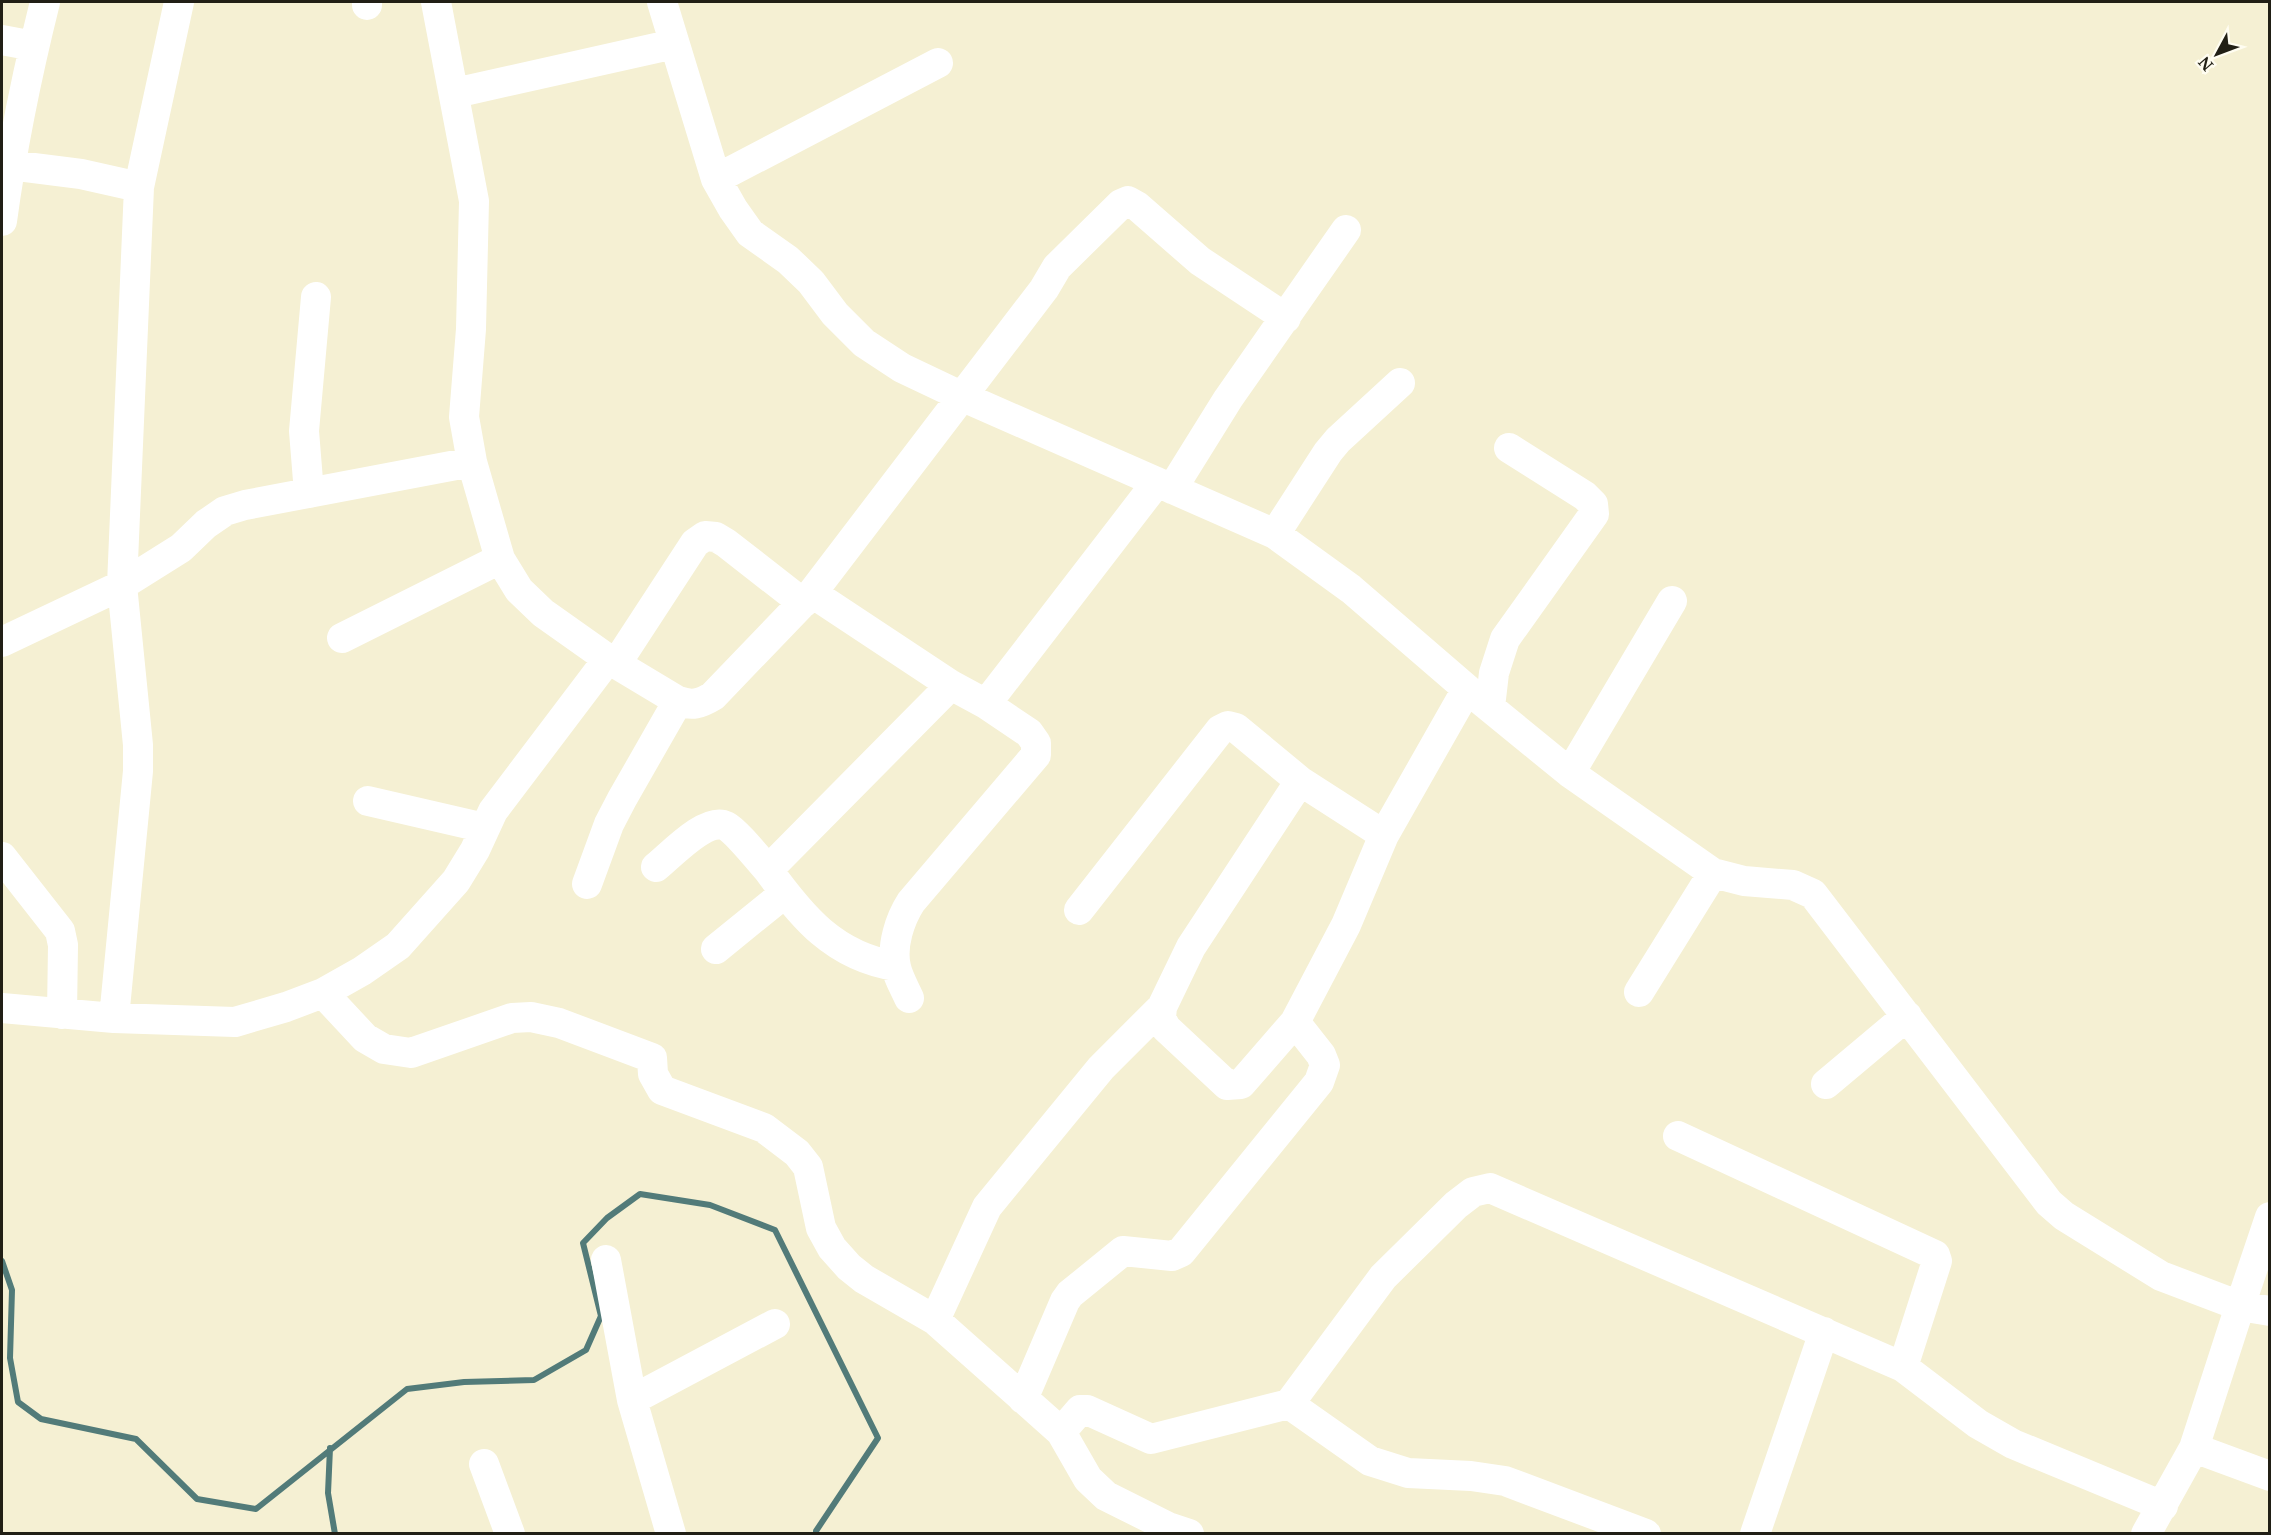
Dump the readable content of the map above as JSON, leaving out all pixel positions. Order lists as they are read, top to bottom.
{
  "north": "bottom left"
}
